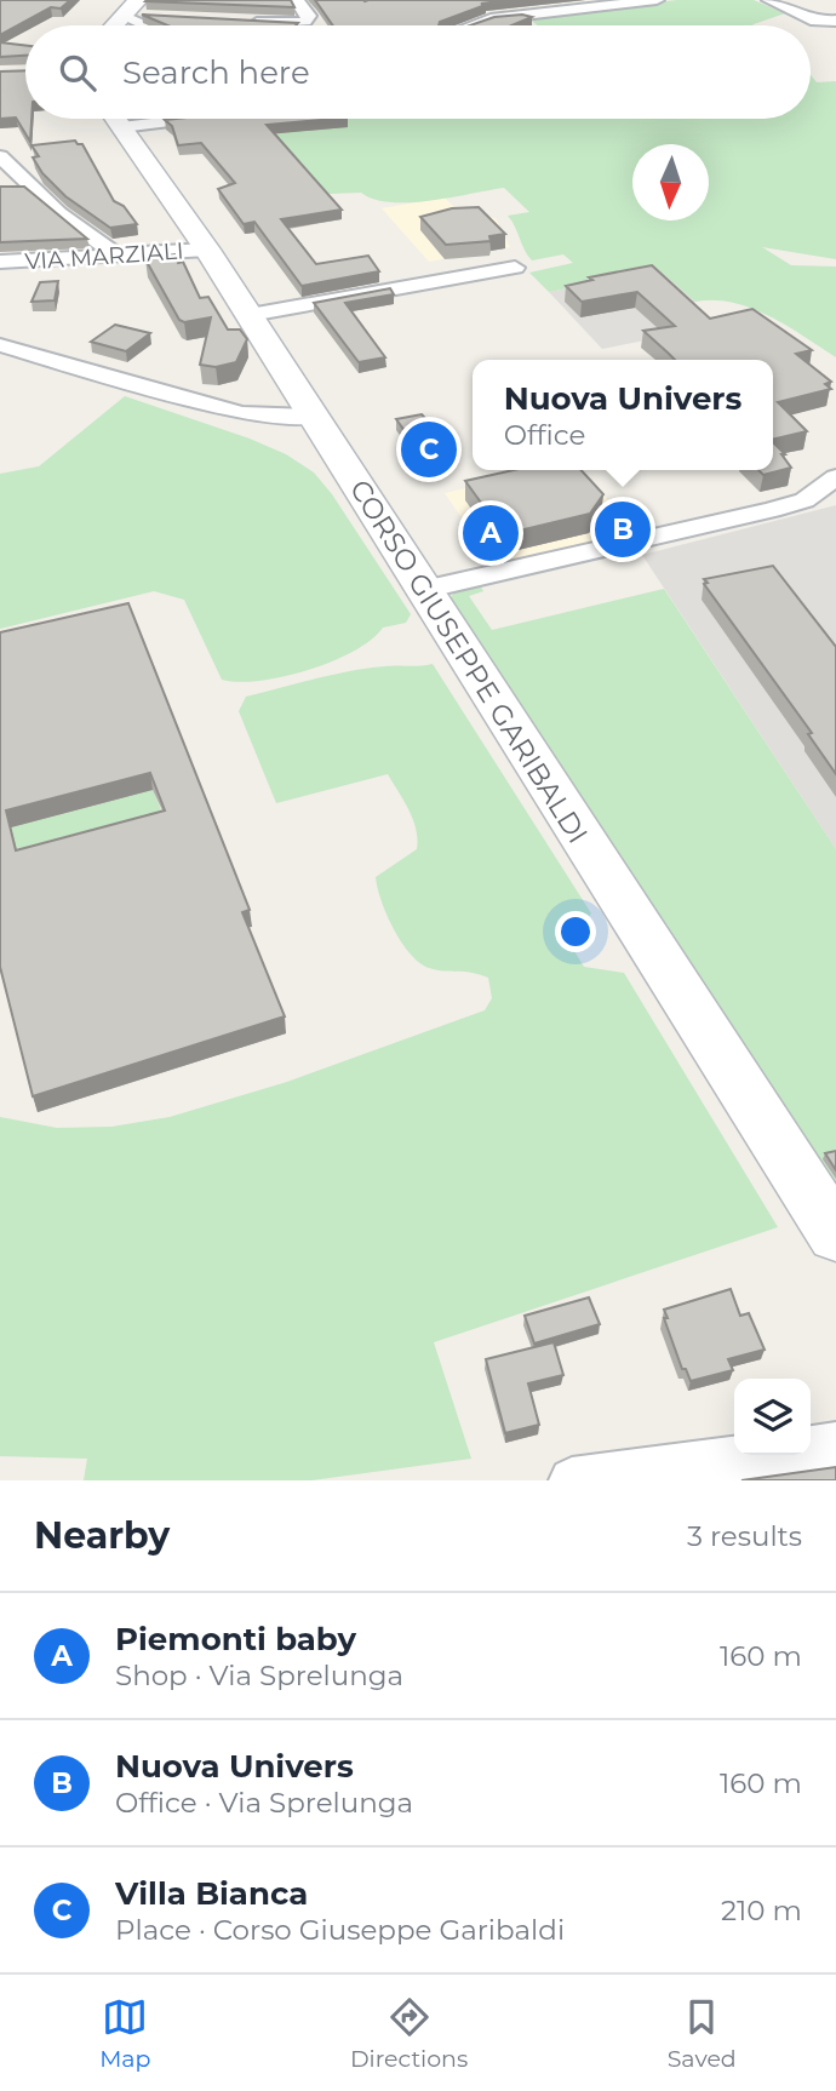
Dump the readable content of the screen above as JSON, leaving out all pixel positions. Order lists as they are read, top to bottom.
{
  "streets": {
    "main road": ["CORSO GIUSEPPE GARIBALDI"],
    "street": ["VIA MARZIALI"]
  },
  "crossings": [
    ["VIA MARZIALI", "CORSO GIUSEPPE GARIBALDI"]
  ],
  "north": "bottom",
  "page": {
    "search": "Search here",
    "popup": ["Nuova Univers", "Office"],
    "pins": ["C", "B", "A"],
    "heading": ["Nearby", "3 results"],
    "list": [
      {
        "mark": "A",
        "name": "Piemonti baby",
        "note": "Shop · Via Sprelunga",
        "value": "160 m"
      },
      {
        "mark": "B",
        "name": "Nuova Univers",
        "note": "Office · Via Sprelunga",
        "value": "160 m"
      },
      {
        "mark": "C",
        "name": "Villa Bianca",
        "note": "Place · Corso Giuseppe Garibaldi",
        "value": "210 m"
      }
    ],
    "nav": ["Map", "Directions", "Saved"]
  }
}
